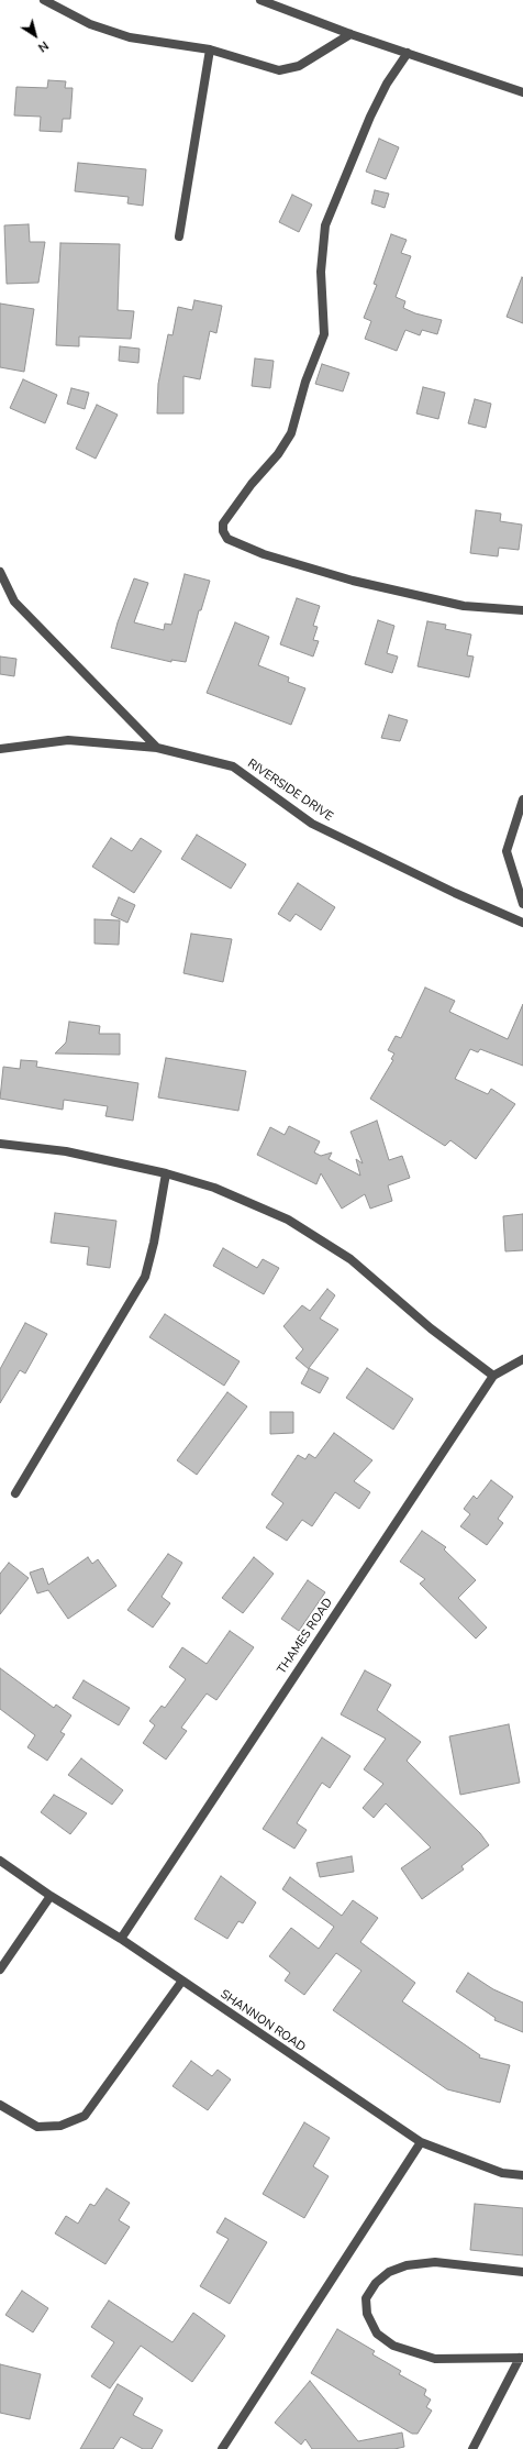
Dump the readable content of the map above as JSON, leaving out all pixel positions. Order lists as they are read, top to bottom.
{
  "streets": {
    "street": ["RIVERSIDE DRIVE", "THAMES ROAD", "SHANNON ROAD"]
  },
  "crossings": [
    ["THAMES ROAD", "SHANNON ROAD"]
  ],
  "north": "bottom right"
}
